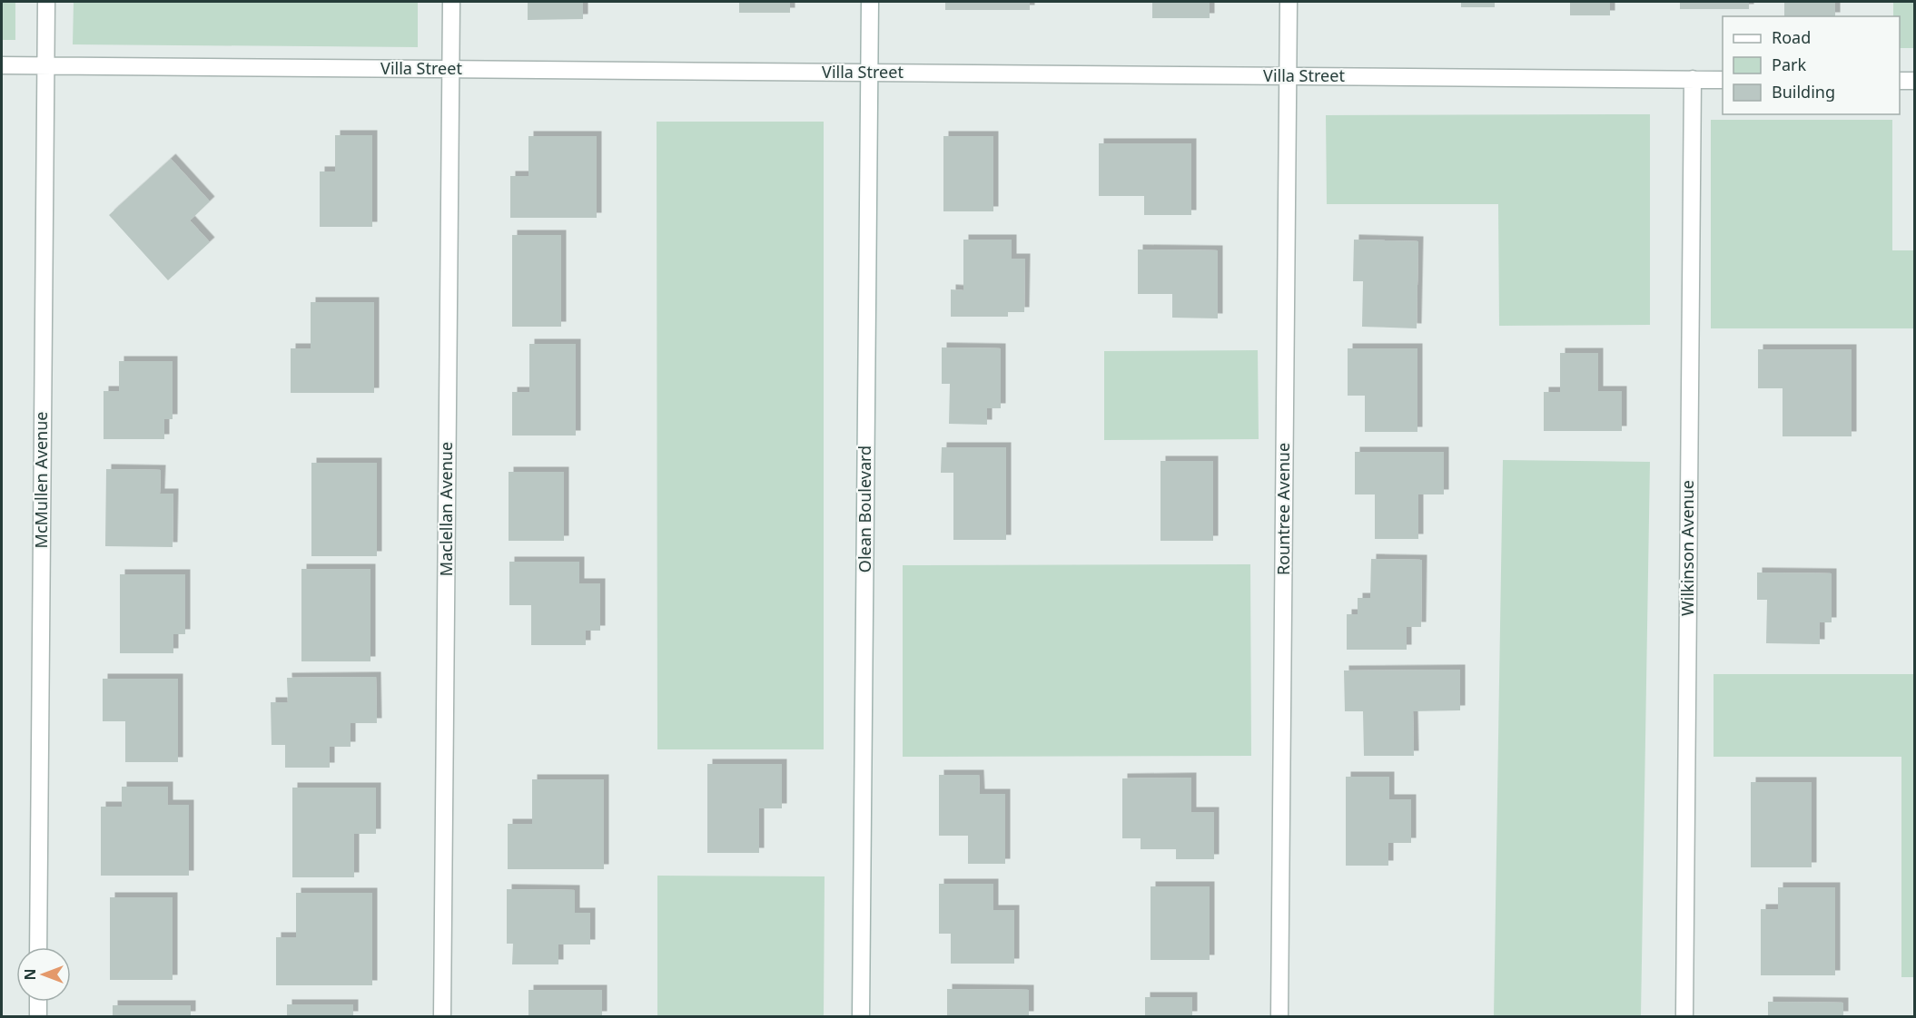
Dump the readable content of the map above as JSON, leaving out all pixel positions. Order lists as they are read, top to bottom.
{
  "streets": {
    "street": [
      "Villa Street",
      "McMullen Avenue",
      "Maclellan Avenue",
      "Olean Boulevard",
      "Rountree Avenue",
      "Wilkinson Avenue"
    ]
  },
  "crossings": [
    ["Villa Street", "McMullen Avenue"],
    ["Villa Street", "Maclellan Avenue"],
    ["Villa Street", "Olean Boulevard"],
    ["Villa Street", "Rountree Avenue"],
    ["Villa Street", "Wilkinson Avenue"]
  ],
  "legend": ["Road", "Park", "Building"],
  "north": "left"
}
